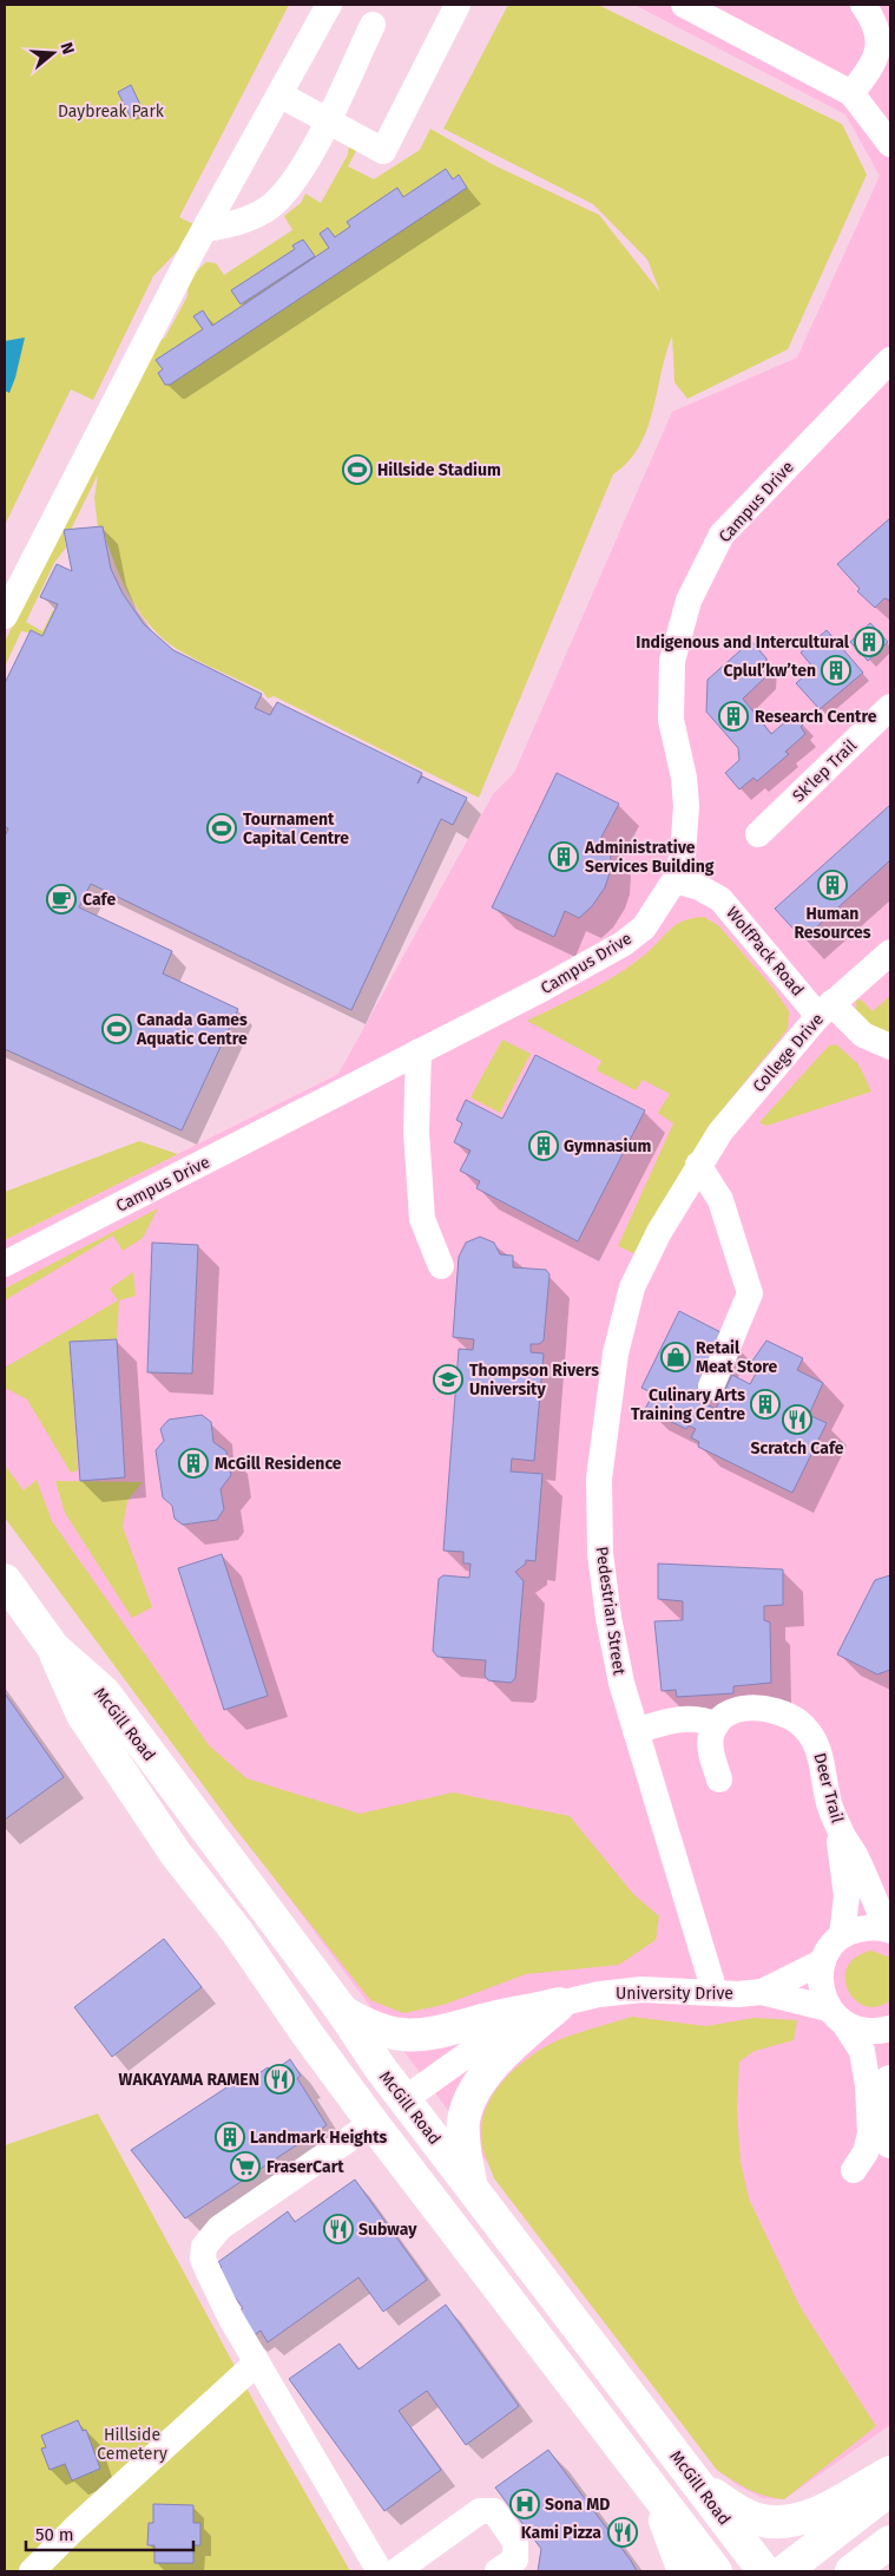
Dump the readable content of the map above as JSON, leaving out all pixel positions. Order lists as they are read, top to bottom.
{
  "streets": {
    "main road": ["McGill Road"],
    "street": [
      "Campus Drive",
      "Sk'lep Trail",
      "WolfPack Road",
      "College Drive",
      "Pedestrian Street",
      "Deer Trail",
      "University Drive"
    ]
  },
  "crossings": [
    ["Campus Drive", "WolfPack Road"],
    ["WolfPack Road", "College Drive"],
    ["College Drive", "Pedestrian Street"],
    ["Pedestrian Street", "University Drive"],
    ["McGill Road", "University Drive"]
  ],
  "parks": ["Daybreak Park", "Hillside Cemetery"],
  "places": {
    "sports": ["Hillside Stadium", "Tournament Capital Centre", "Canada Games Aquatic Centre"],
    "building": [
      "Indigenous and Intercultural",
      "Cplul’kw’ten",
      "Research Centre",
      "Administrative Services Building",
      "Human Resources",
      "Gymnasium",
      "Culinary Arts Training Centre",
      "McGill Residence",
      "Landmark Heights"
    ],
    "cafe": ["Cafe"],
    "shop": ["Retail Meat Store"],
    "school or university": ["Thompson Rivers University"],
    "restaurant": [
      "Scratch Cafe",
      "WAKAYAMA RAMEN",
      "Subway",
      "Kami Pizza"
    ],
    "supermarket": ["FraserCart"],
    "hospital": ["Sona MD"]
  },
  "scale_bar": "50 m",
  "north": "right"
}
